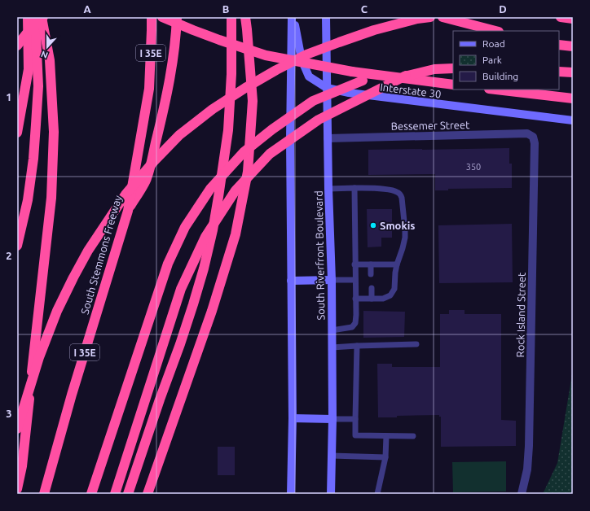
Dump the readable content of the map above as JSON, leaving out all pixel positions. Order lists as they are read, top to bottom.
{
  "streets": {
    "highway": ["I 35E", "South Stemmons Freeway"],
    "main road": ["Interstate 30", "South Riverfront Boulevard"],
    "street": ["Bessemer Street", "Rock Island Street"]
  },
  "crossings": [
    ["Interstate 30", "South Riverfront Boulevard"],
    ["Bessemer Street", "South Riverfront Boulevard"],
    ["Bessemer Street", "Rock Island Street"]
  ],
  "places": ["Smokis"],
  "house_numbers": ["350"],
  "legend": ["Road", "Park", "Building"],
  "north": "bottom",
  "grid": {
    "columns": [
      "A",
      "B",
      "C",
      "D"
    ],
    "rows": ["1", "2", "3"]
  }
}
